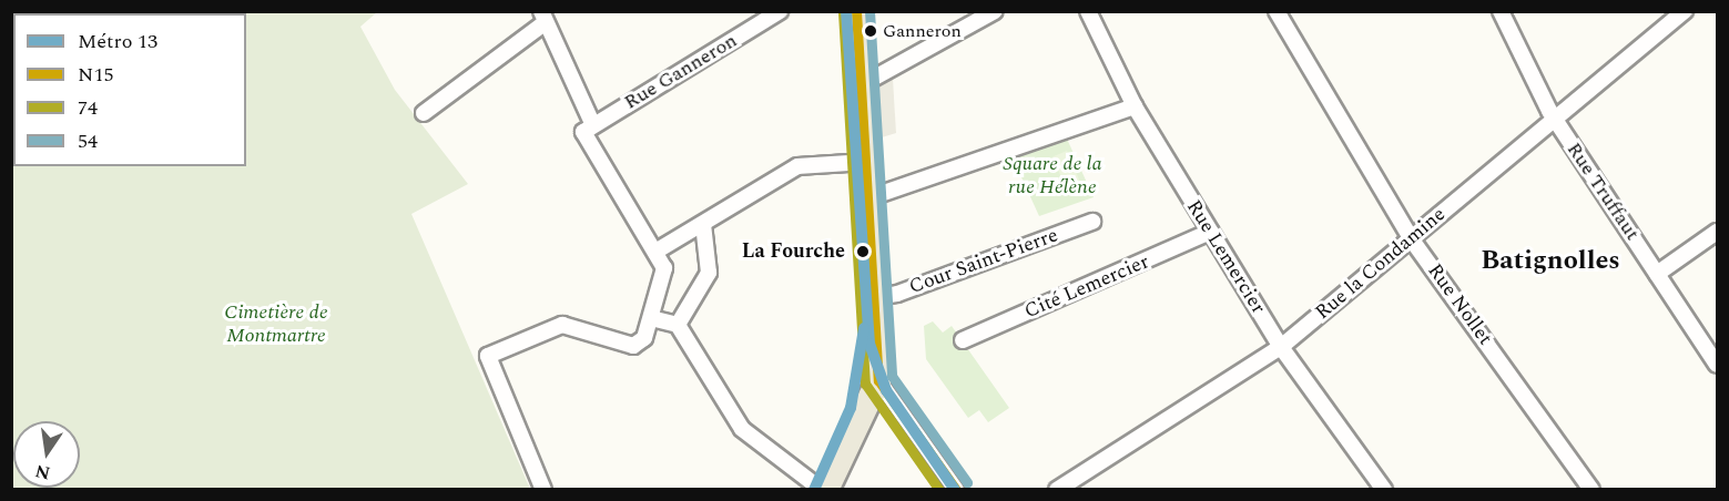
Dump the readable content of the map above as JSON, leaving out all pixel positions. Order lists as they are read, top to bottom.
{
  "streets": {
    "street": [
      "Rue Ganneron",
      "Rue Truffaut",
      "Rue Lemercier",
      "Cour Saint-Pierre",
      "Rue la Condamine",
      "Cité Lemercier",
      "Rue Nollet"
    ]
  },
  "crossings": [
    ["Rue Truffaut", "Rue la Condamine"],
    ["Rue Lemercier", "Rue la Condamine"],
    ["Rue Lemercier", "Cité Lemercier"],
    ["Rue la Condamine", "Rue Nollet"]
  ],
  "districts": ["Batignolles"],
  "parks": ["Square de la rue Hélène", "Cimetière de Montmartre"],
  "places": ["Ganneron", "La Fourche"],
  "lines": [
    "metro line 13",
    "transit line N15",
    "transit line 54",
    "transit line 74"
  ],
  "legend": [
    "Métro 13",
    "N15",
    "74",
    "54"
  ],
  "north": "bottom"
}
